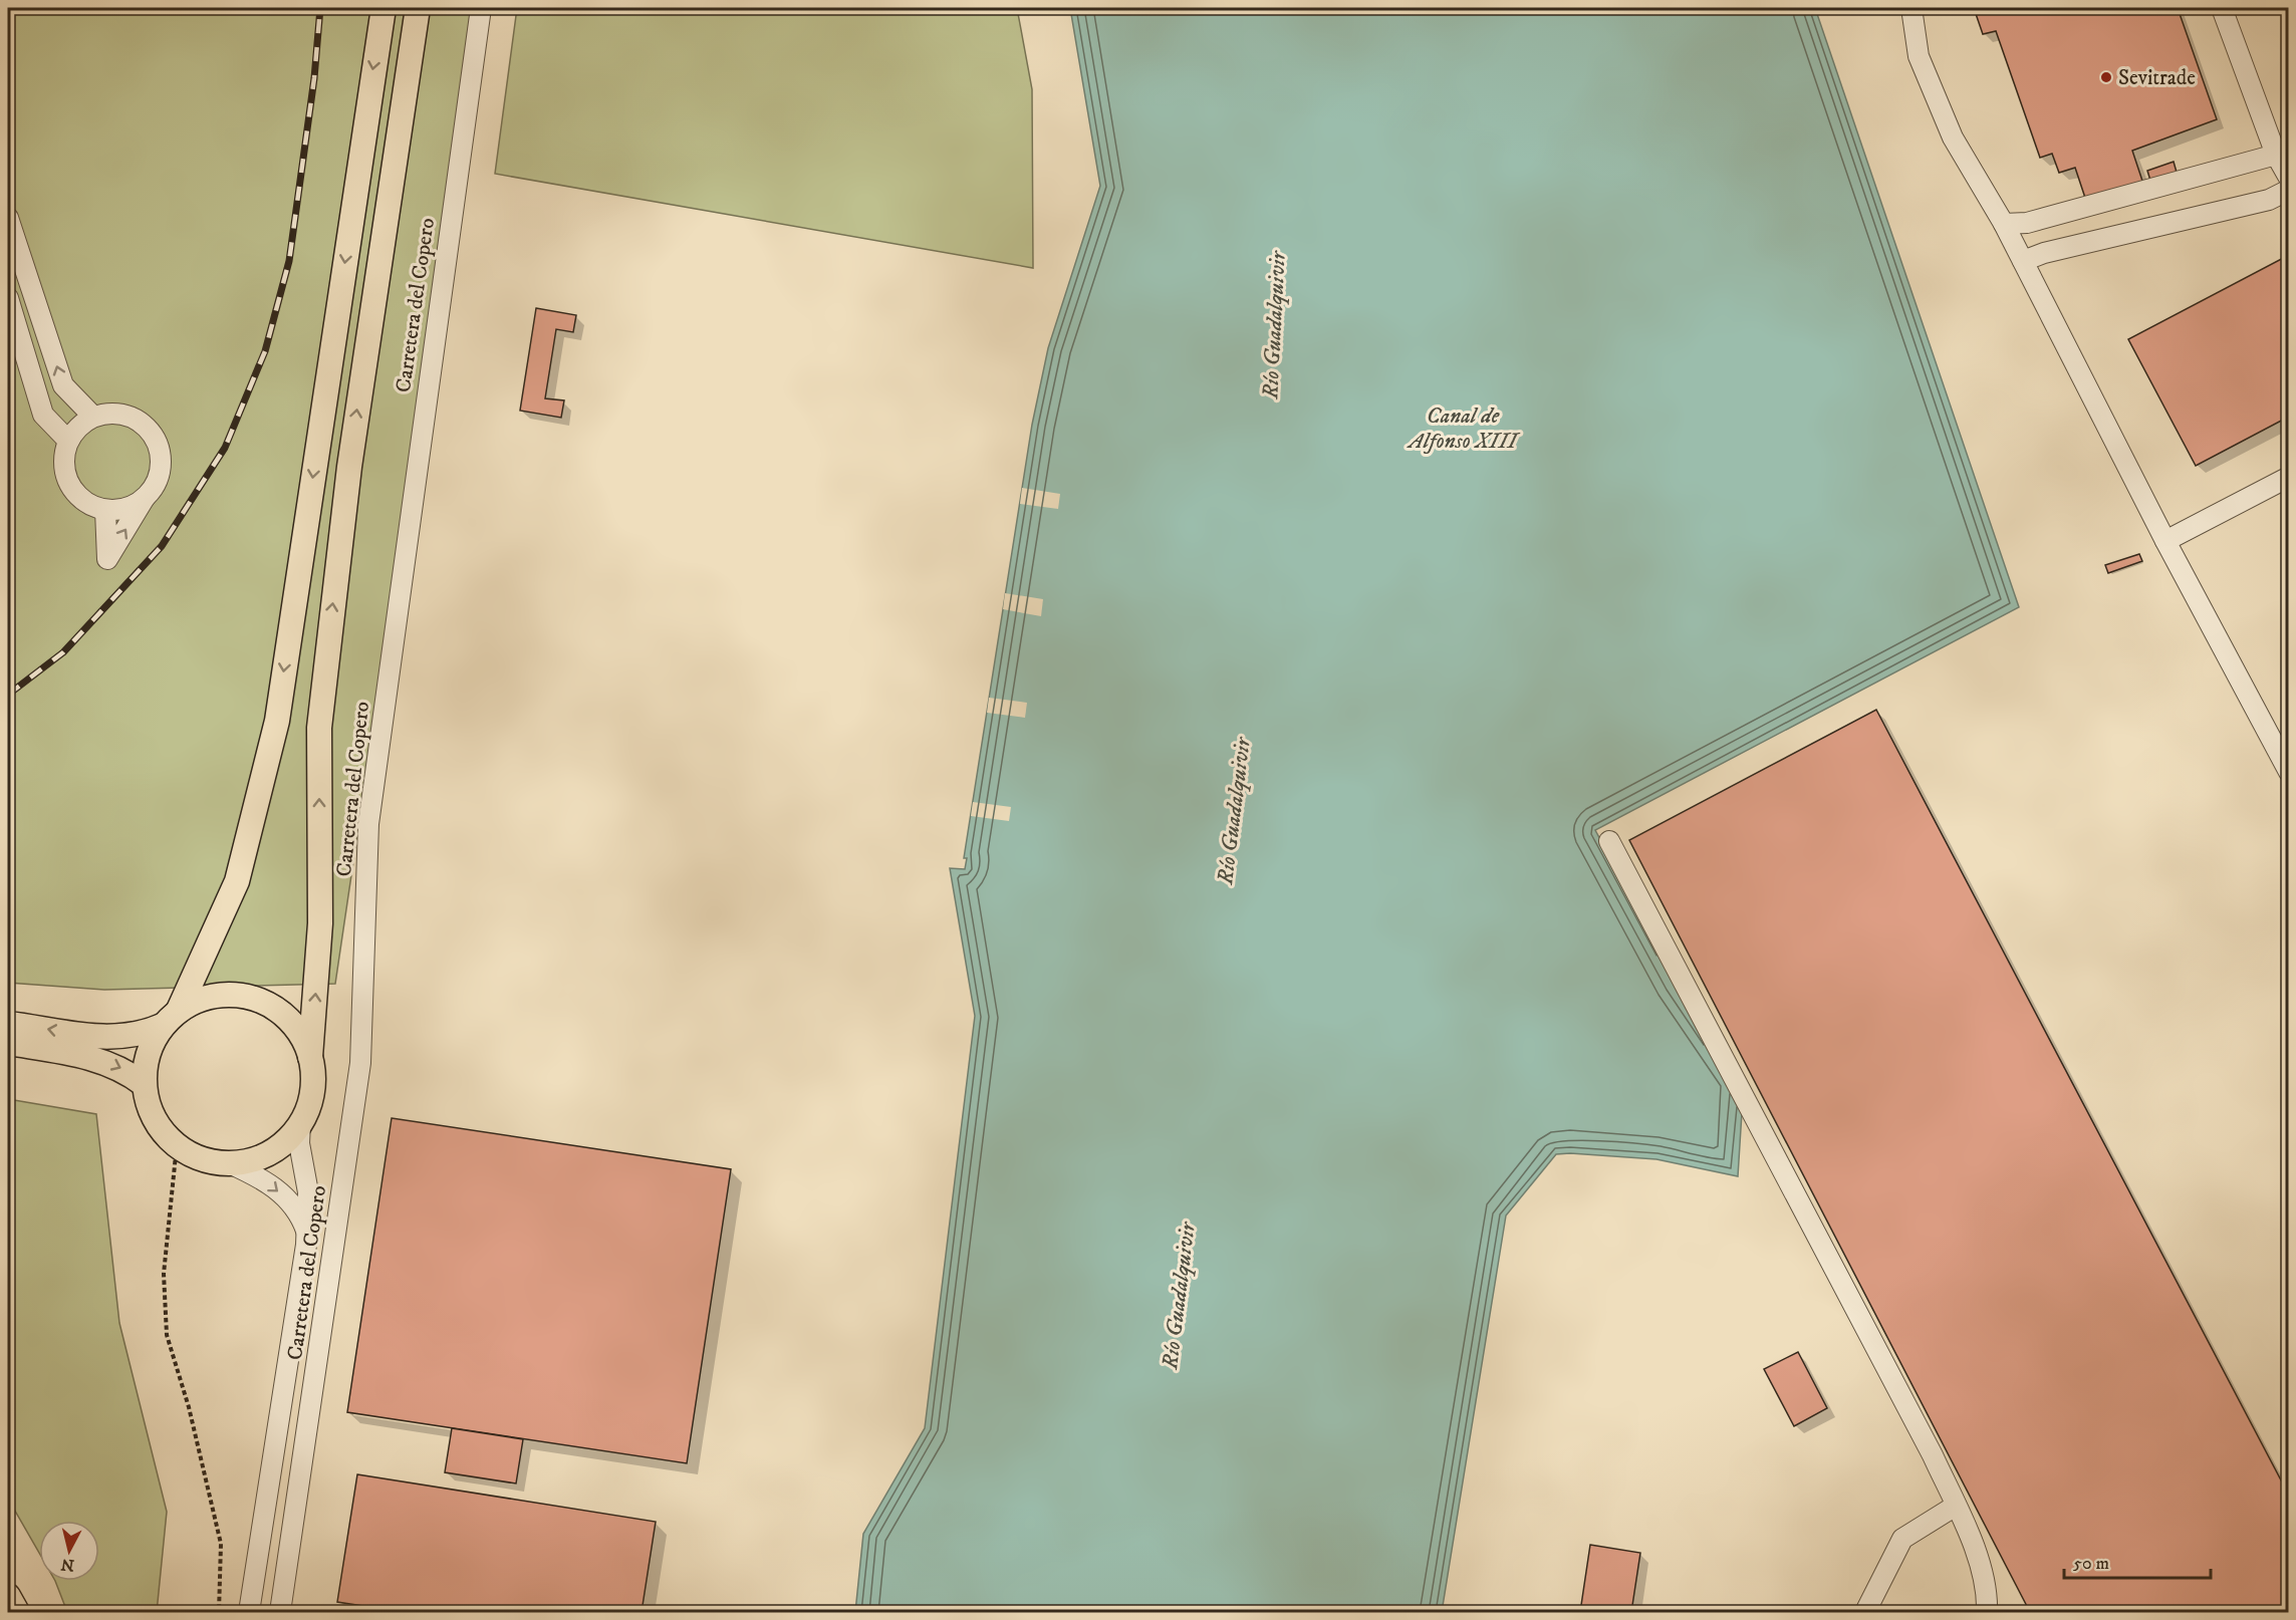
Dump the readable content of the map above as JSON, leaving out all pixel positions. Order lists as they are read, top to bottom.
{
  "streets": {
    "street": ["Carretera del Copero"]
  },
  "water": ["Río Guadalquivir", "Canal de Alfonso XIII"],
  "places": ["Sevitrade"],
  "scale_bar": "50 m",
  "north": "bottom"
}
